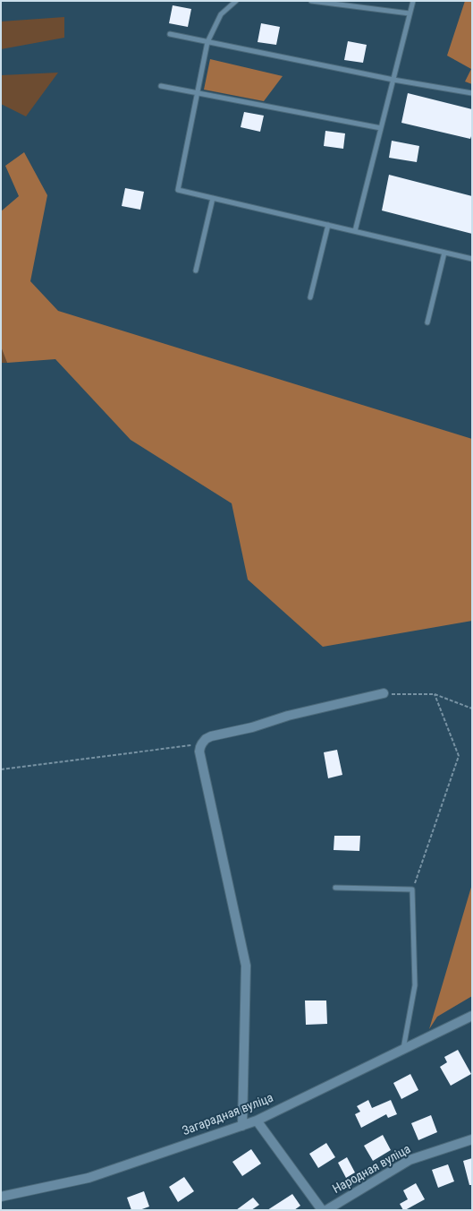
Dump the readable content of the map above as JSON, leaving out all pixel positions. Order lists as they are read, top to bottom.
{
  "streets": {
    "street": ["Загарадная вуліца", "Народная вуліца"]
  }
}
